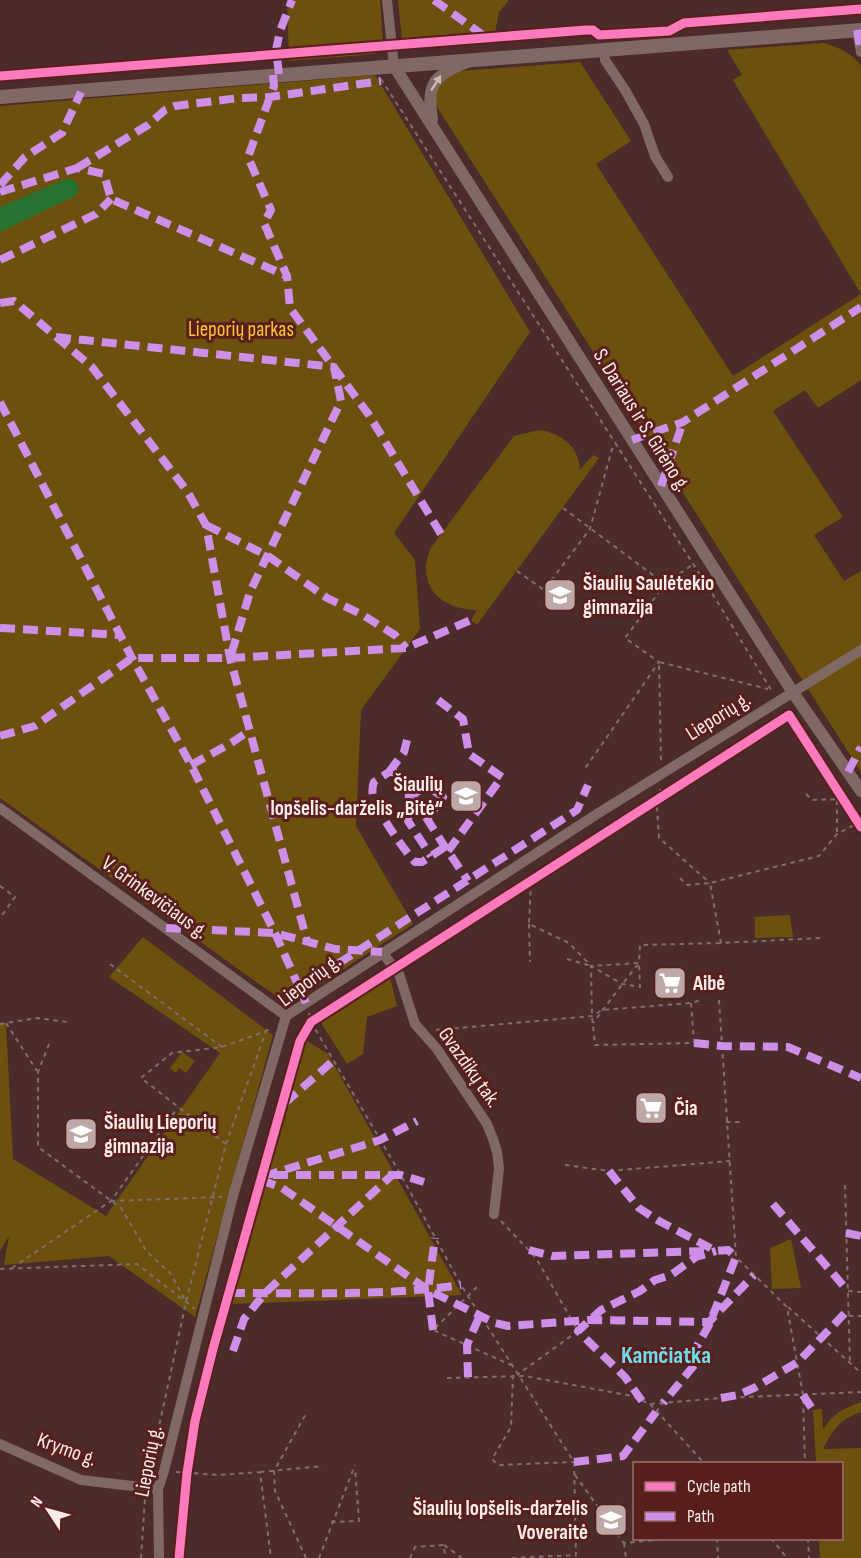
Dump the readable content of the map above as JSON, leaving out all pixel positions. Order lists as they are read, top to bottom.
{
  "streets": {
    "street": [
      "S. Dariaus ir S. Girėno g.",
      "Lieporių g.",
      "V. Grinkevičiaus g.",
      "Gvazdikų tak.",
      "Krymo g."
    ]
  },
  "crossings": [
    ["S. Dariaus ir S. Girėno g.", "Lieporių g."],
    ["Lieporių g.", "V. Grinkevičiaus g."],
    ["Lieporių g.", "Gvazdikų tak."],
    ["Lieporių g.", "Krymo g."]
  ],
  "districts": ["Kamčiatka"],
  "parks": ["Lieporių parkas"],
  "places": {
    "school or university": [
      "Šiaulių Saulėtekio gimnazija",
      "Šiaulių lopšelis-darželis „Bitė“",
      "Šiaulių Lieporių gimnazija",
      "Šiaulių lopšelis-darželis Voveraitė"
    ],
    "supermarket": ["Aibė", "Čia"]
  },
  "legend": ["Cycle path", "Path"],
  "north": "top left"
}
